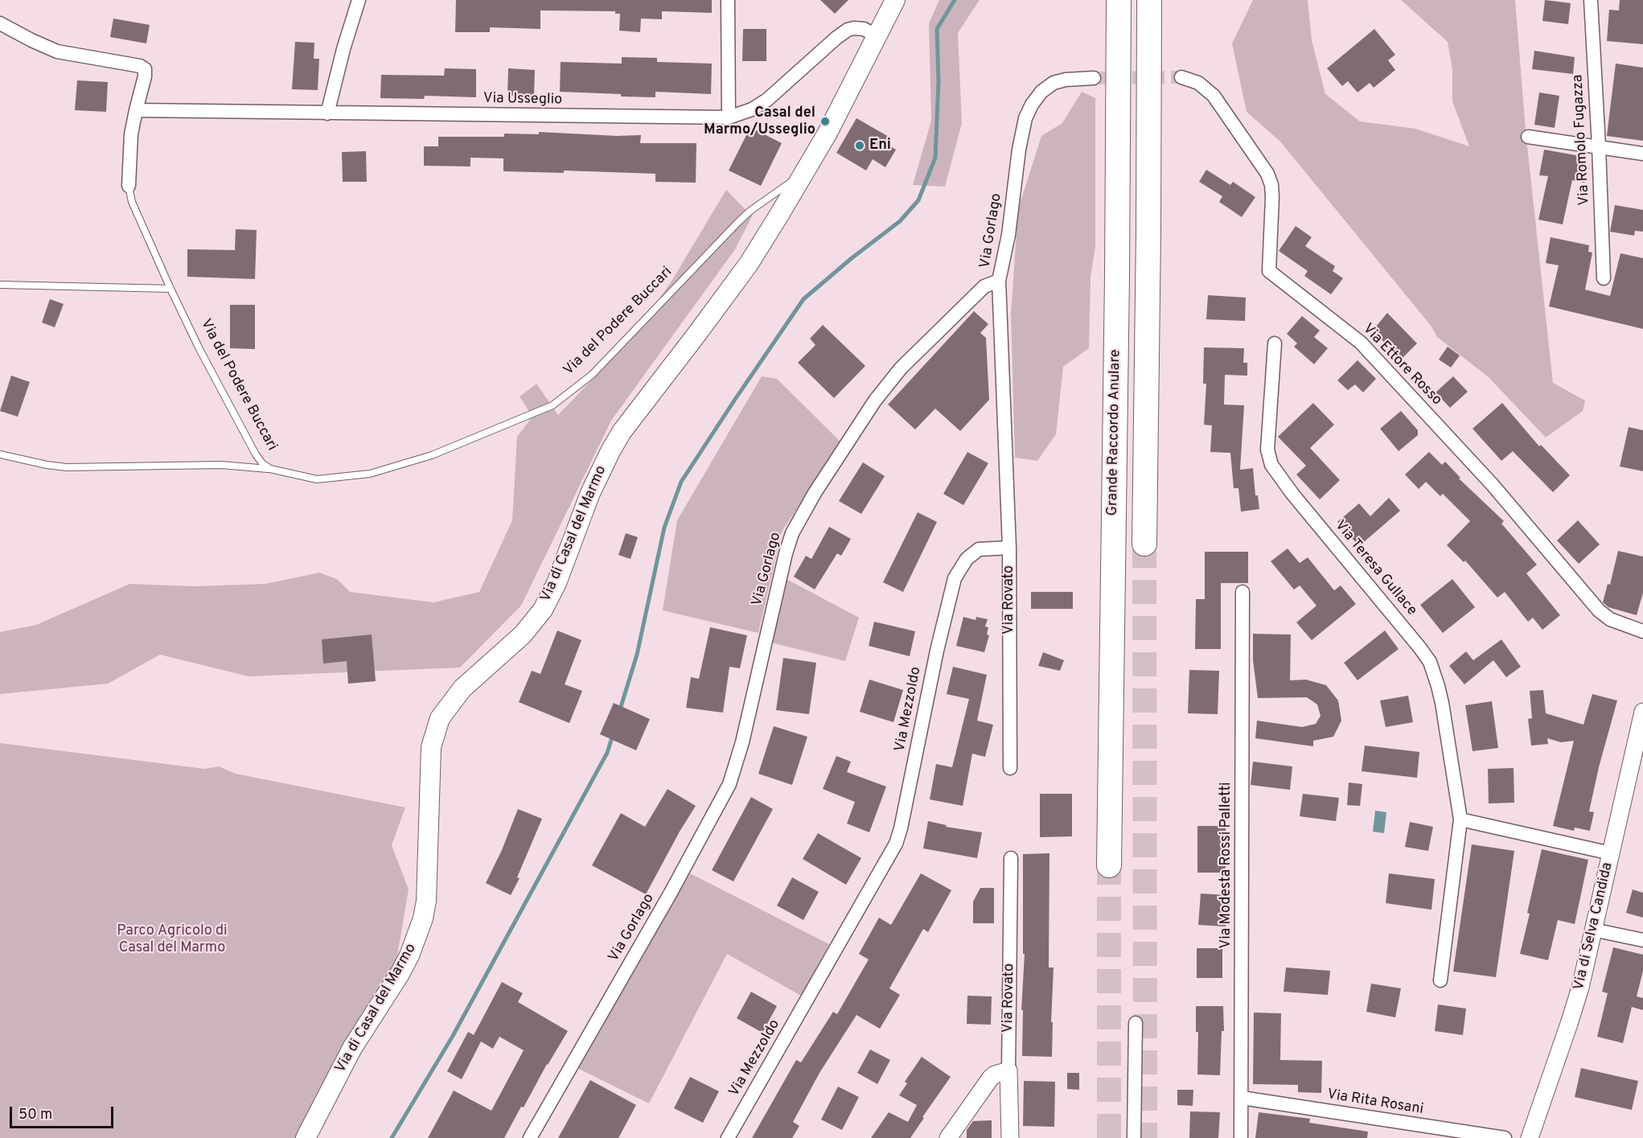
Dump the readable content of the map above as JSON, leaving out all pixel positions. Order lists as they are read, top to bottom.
{
  "streets": {
    "highway": ["Grande Raccordo Anulare"],
    "main road": ["Via di Casal del Marmo"],
    "street": [
      "Via Usseglio",
      "Via Romolo Fugazza",
      "Via Gorlago",
      "Via del Podere Buccari",
      "Via Ettore Rosso",
      "Via Teresa Gullace",
      "Via Rovato",
      "Via Mezzoldo",
      "Via Modesta Rossi Palletti",
      "Via di Selva Candida",
      "Via Rita Rosani"
    ]
  },
  "crossings": [
    ["Via Usseglio", "Via del Podere Buccari"],
    ["Via Usseglio", "Via di Casal del Marmo"],
    ["Via del Podere Buccari", "Via di Casal del Marmo"],
    ["Via Rovato", "Via Mezzoldo"],
    ["Via Modesta Rossi Palletti", "Via Rita Rosani"]
  ],
  "parks": ["Parco Agricolo di Casal del Marmo"],
  "places": ["Casal del Marmo/Usseglio", "Eni"],
  "scale_bar": "50 m"
}
